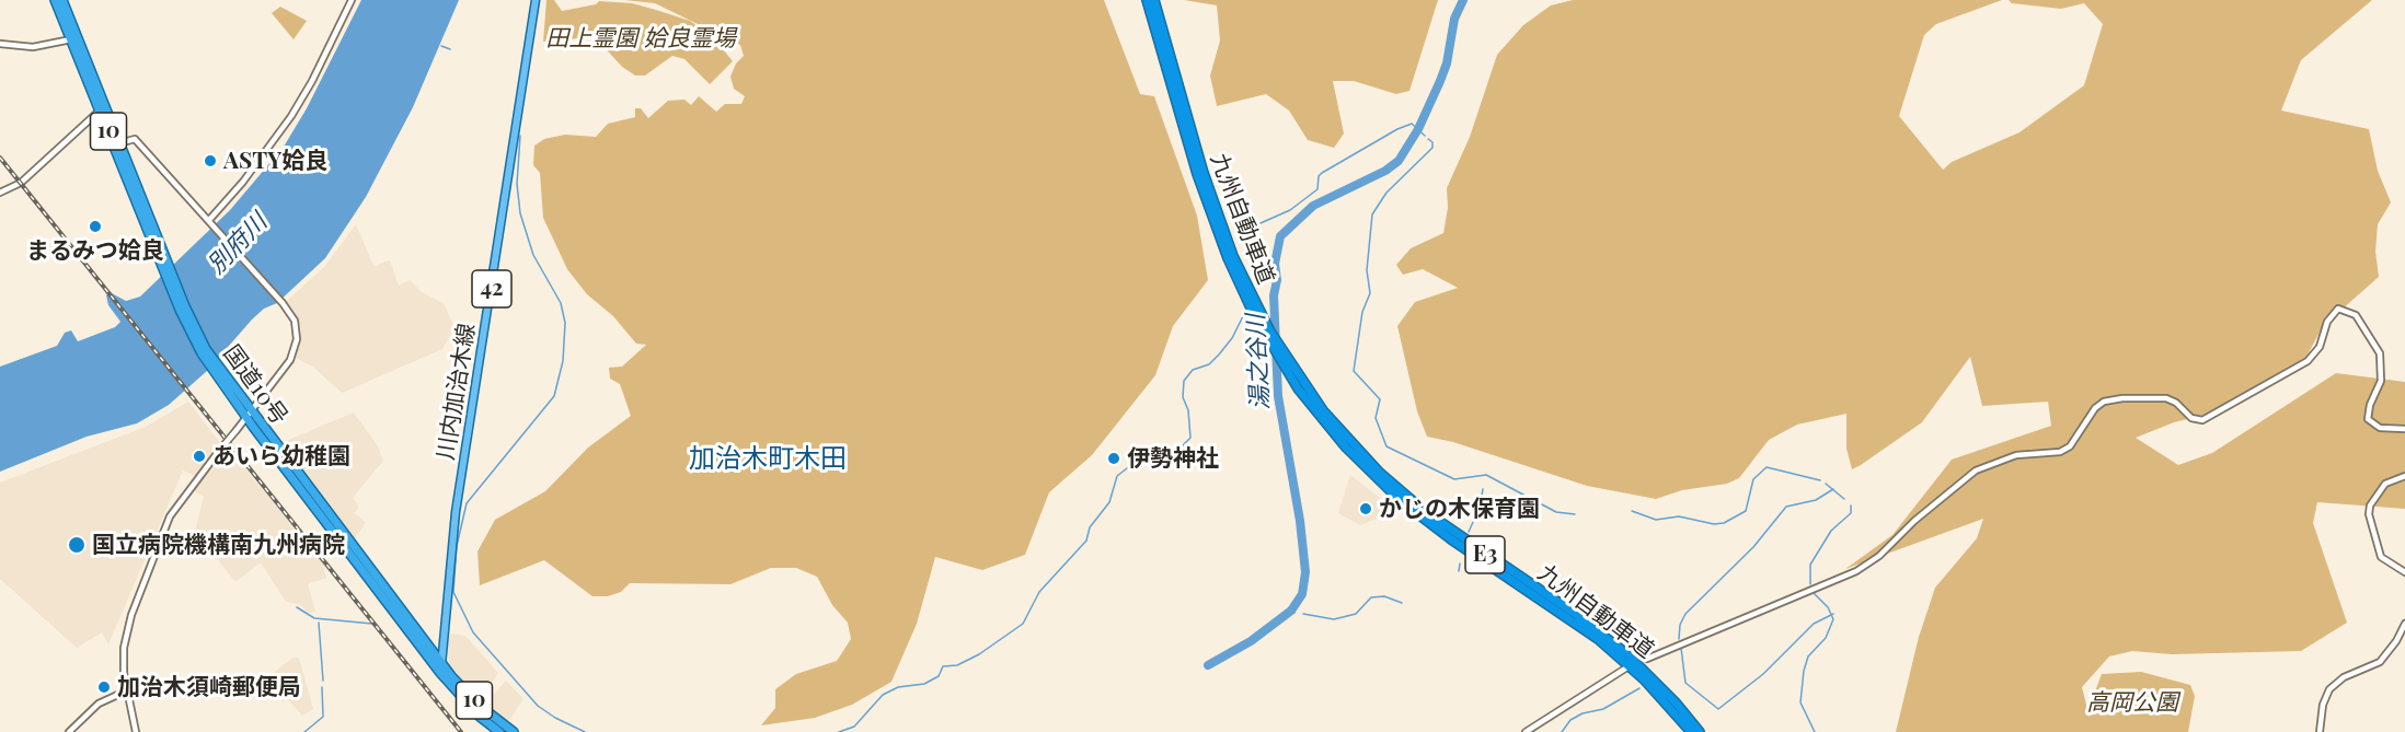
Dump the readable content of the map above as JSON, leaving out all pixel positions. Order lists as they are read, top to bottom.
{
  "streets": {
    "highway": [
      "10",
      "九州自動車道",
      "国道10号",
      "E3"
    ],
    "main road": ["42", "川内加治木線"]
  },
  "crossings": [
    ["国道10号", "川内加治木線"]
  ],
  "districts": ["加治木町木田"],
  "water": ["別府川", "湯之谷川"],
  "parks": ["田上霊園 姶良霊場", "高岡公園"],
  "places": [
    "ASTY姶良",
    "まるみつ姶良",
    "あいら幼稚園",
    "伊勢神社",
    "かじの木保育園",
    "国立病院機構南九州病院",
    "加治木須崎郵便局"
  ]
}
